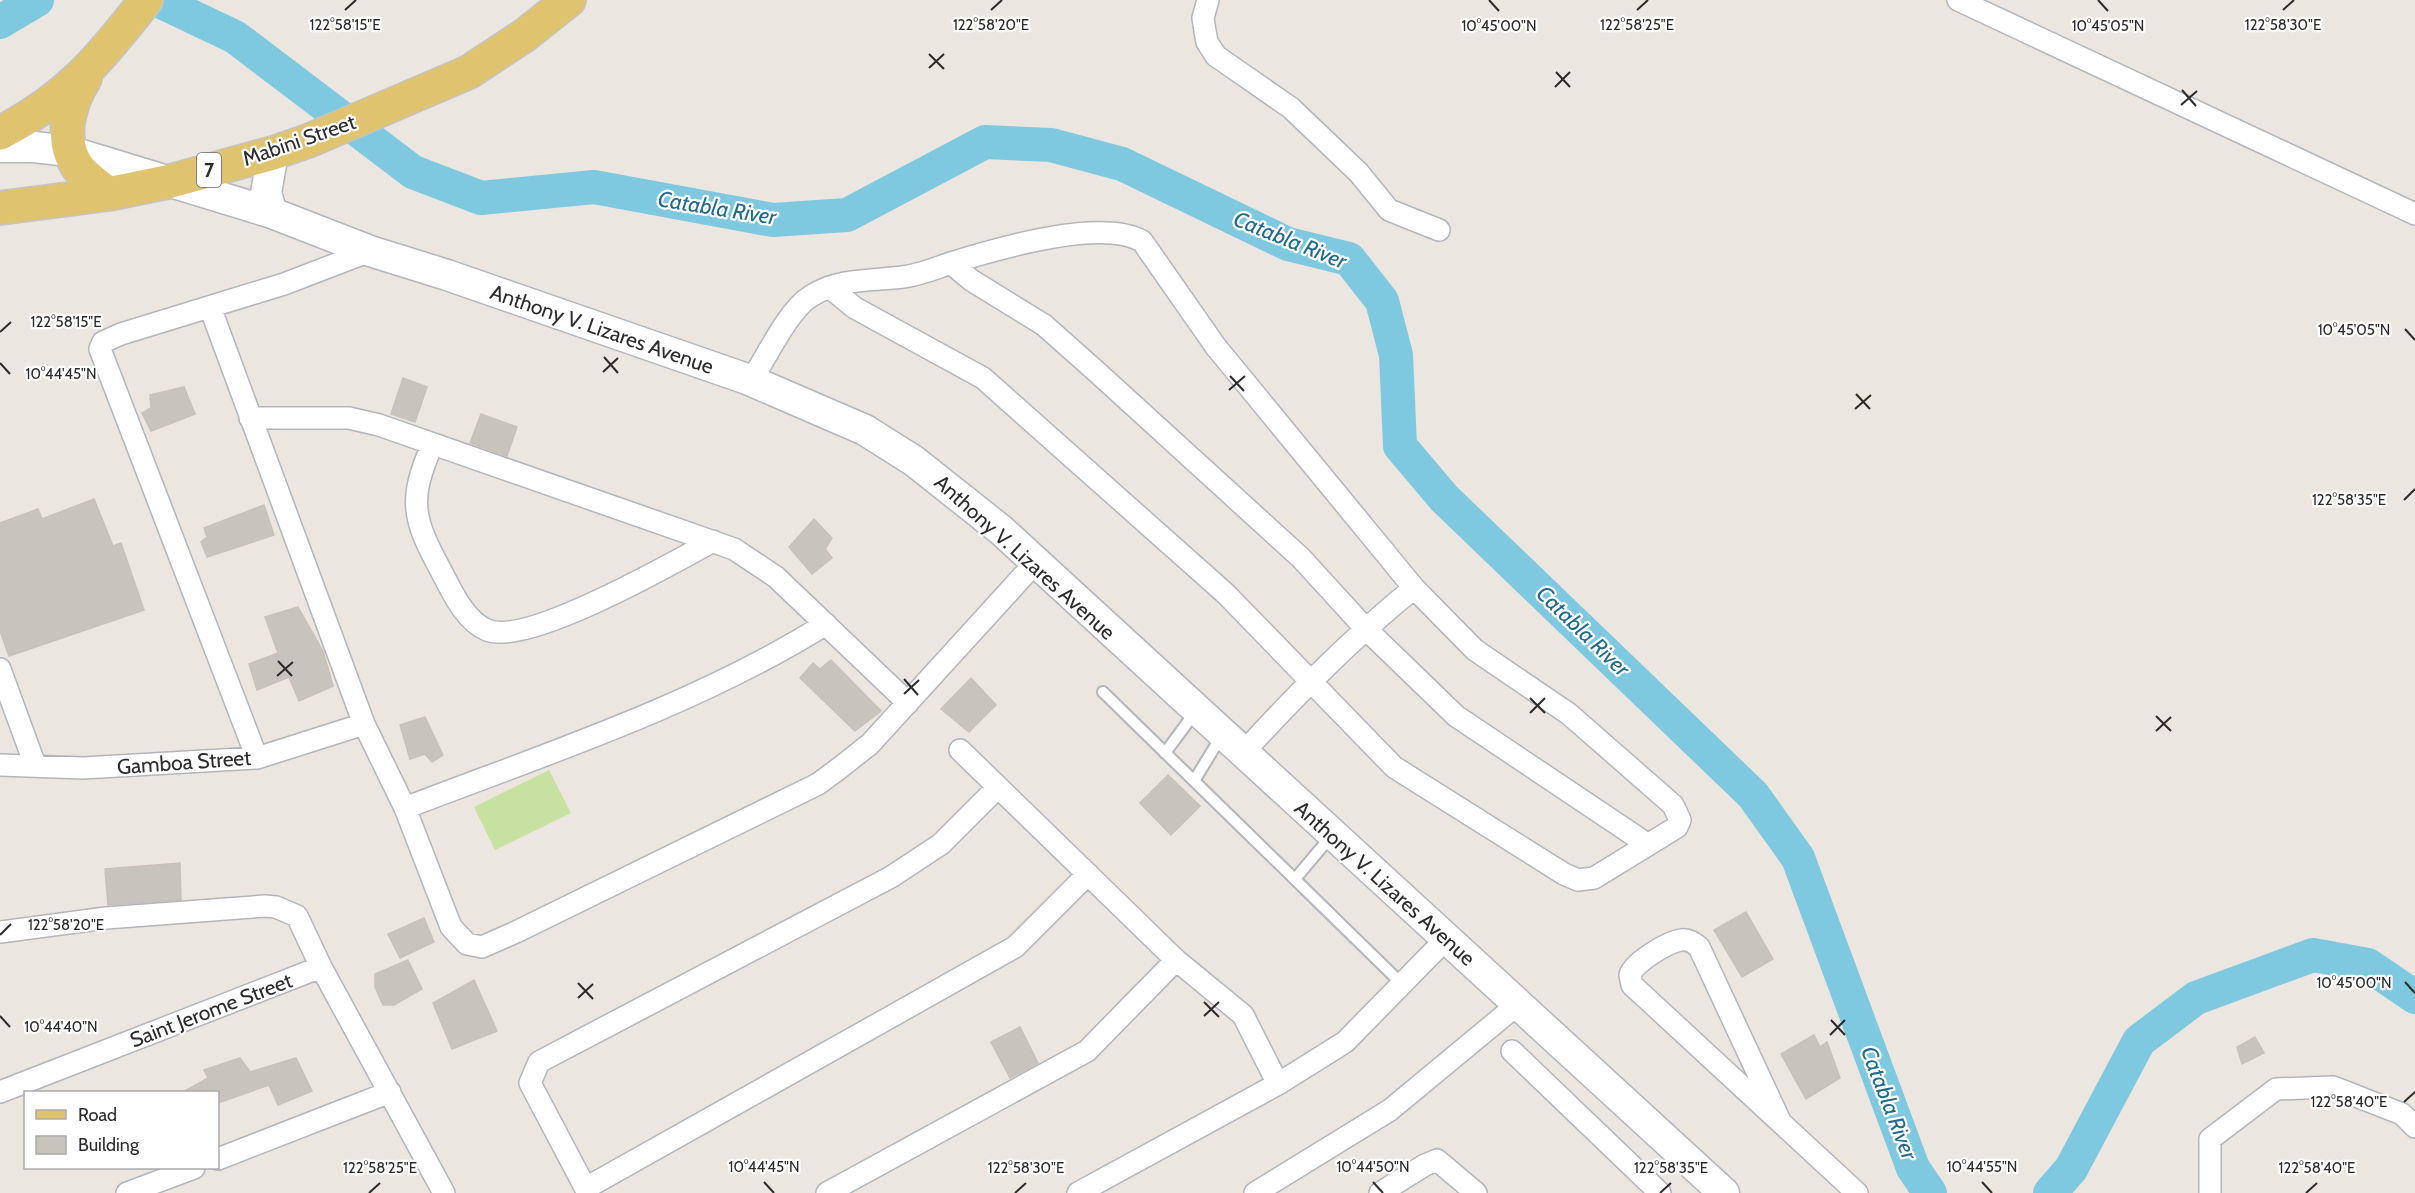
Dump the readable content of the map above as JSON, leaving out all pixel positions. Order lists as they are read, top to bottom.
{
  "streets": {
    "main road": ["Mabini Street", "7", "Anthony V. Lizares Avenue"],
    "street": ["Gamboa Street", "Saint Jerome Street"]
  },
  "crossings": [
    ["Mabini Street", "Anthony V. Lizares Avenue"]
  ],
  "water": ["Catabla River"],
  "legend": ["Road", "Building"],
  "coordinates": [
    "122°58'15\"E",
    "122°58'20\"E",
    "122°58'25\"E",
    "122°58'30\"E",
    "10°45'00\"N",
    "10°45'05\"N",
    "10°44'45\"N",
    "122°58'35\"E",
    "10°44'40\"N",
    "122°58'40\"E",
    "10°44'50\"N",
    "10°44'55\"N"
  ]
}
